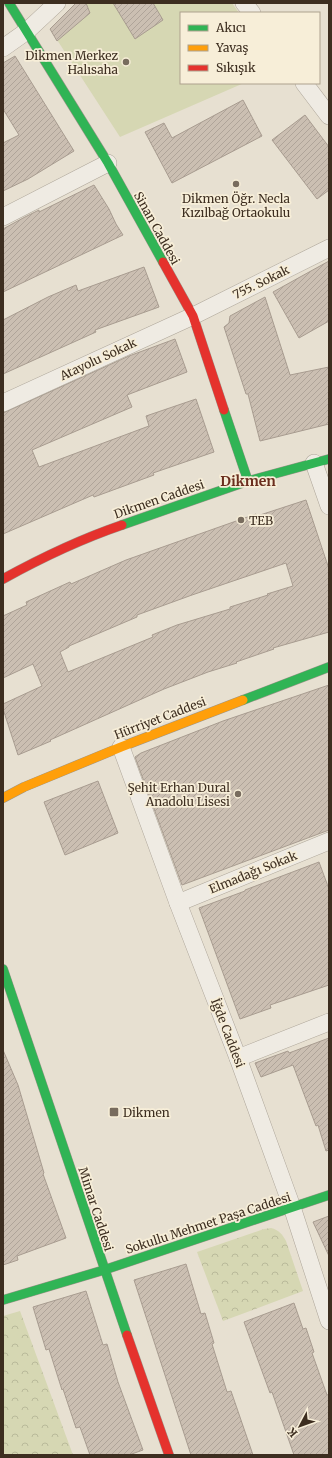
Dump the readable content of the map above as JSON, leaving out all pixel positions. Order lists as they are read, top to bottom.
{
  "streets": {
    "main road": [
      "Sinan Caddesi",
      "Dikmen Caddesi",
      "Hürriyet Caddesi",
      "Mimar Caddesi",
      "Sokullu Mehmet Paşa Caddesi"
    ],
    "street": [
      "755. Sokak",
      "Atayolu Sokak",
      "Elmadağı Sokak",
      "İğde Caddesi"
    ]
  },
  "crossings": [
    ["Sinan Caddesi", "755. Sokak"],
    ["Sinan Caddesi", "Atayolu Sokak"],
    ["Sinan Caddesi", "Dikmen Caddesi"],
    ["755. Sokak", "Atayolu Sokak"],
    ["Hürriyet Caddesi", "İğde Caddesi"],
    ["Elmadağı Sokak", "İğde Caddesi"],
    ["İğde Caddesi", "Sokullu Mehmet Paşa Caddesi"],
    ["Mimar Caddesi", "Sokullu Mehmet Paşa Caddesi"]
  ],
  "districts": ["Dikmen"],
  "places": {
    "other": [
      "Dikmen Merkez Halısaha",
      "Dikmen Öğr. Necla Kızılbağ Ortaokulu",
      "TEB",
      "Şehit Erhan Dural Anadolu Lisesi"
    ],
    "transit": ["Dikmen"]
  },
  "legend": ["Akıcı", "Yavaş", "Sıkışık"],
  "north": "bottom left"
}
